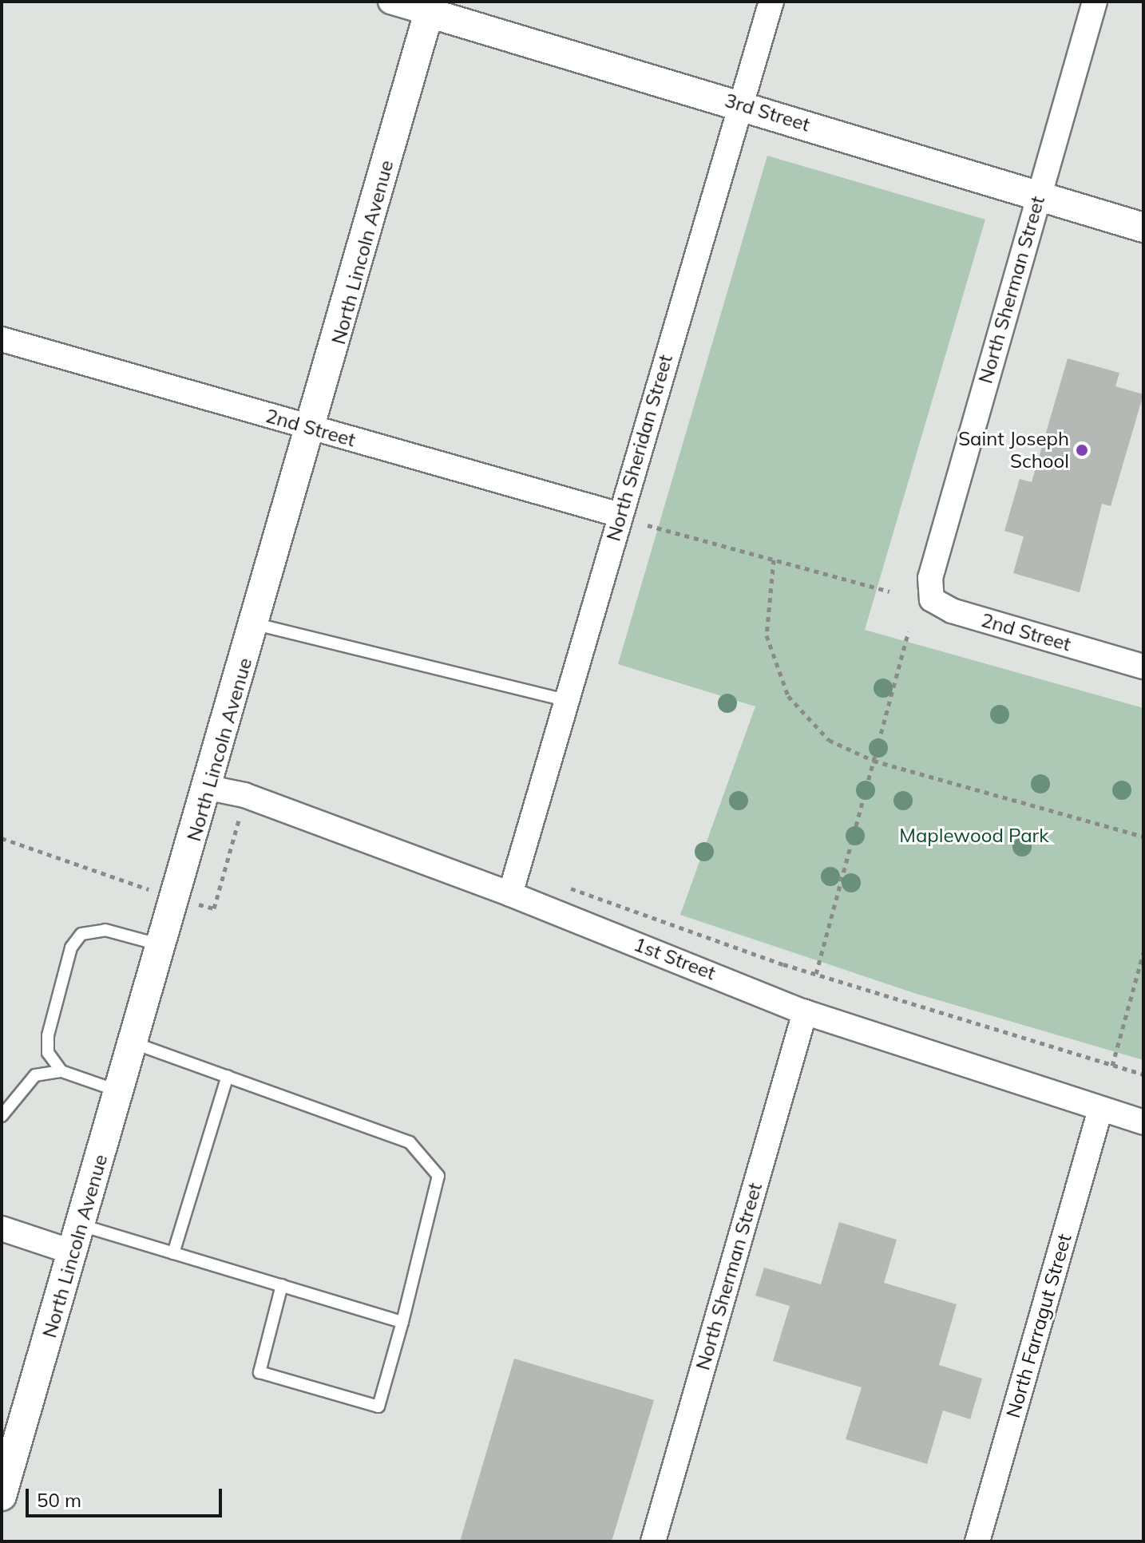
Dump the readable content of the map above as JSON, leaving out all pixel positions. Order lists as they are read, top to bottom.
{
  "streets": {
    "street": [
      "3rd Street",
      "North Lincoln Avenue",
      "North Sherman Street",
      "2nd Street",
      "North Sheridan Street",
      "1st Street",
      "North Farragut Street"
    ]
  },
  "crossings": [
    ["3rd Street", "North Lincoln Avenue"],
    ["3rd Street", "North Sherman Street"],
    ["3rd Street", "North Sheridan Street"],
    ["North Lincoln Avenue", "2nd Street"],
    ["North Lincoln Avenue", "1st Street"],
    ["North Sherman Street", "2nd Street"],
    ["North Sherman Street", "1st Street"],
    ["2nd Street", "North Sheridan Street"],
    ["North Sheridan Street", "1st Street"],
    ["1st Street", "North Farragut Street"]
  ],
  "parks": ["Maplewood Park"],
  "places": ["Saint Joseph School"],
  "scale_bar": "50 m"
}
